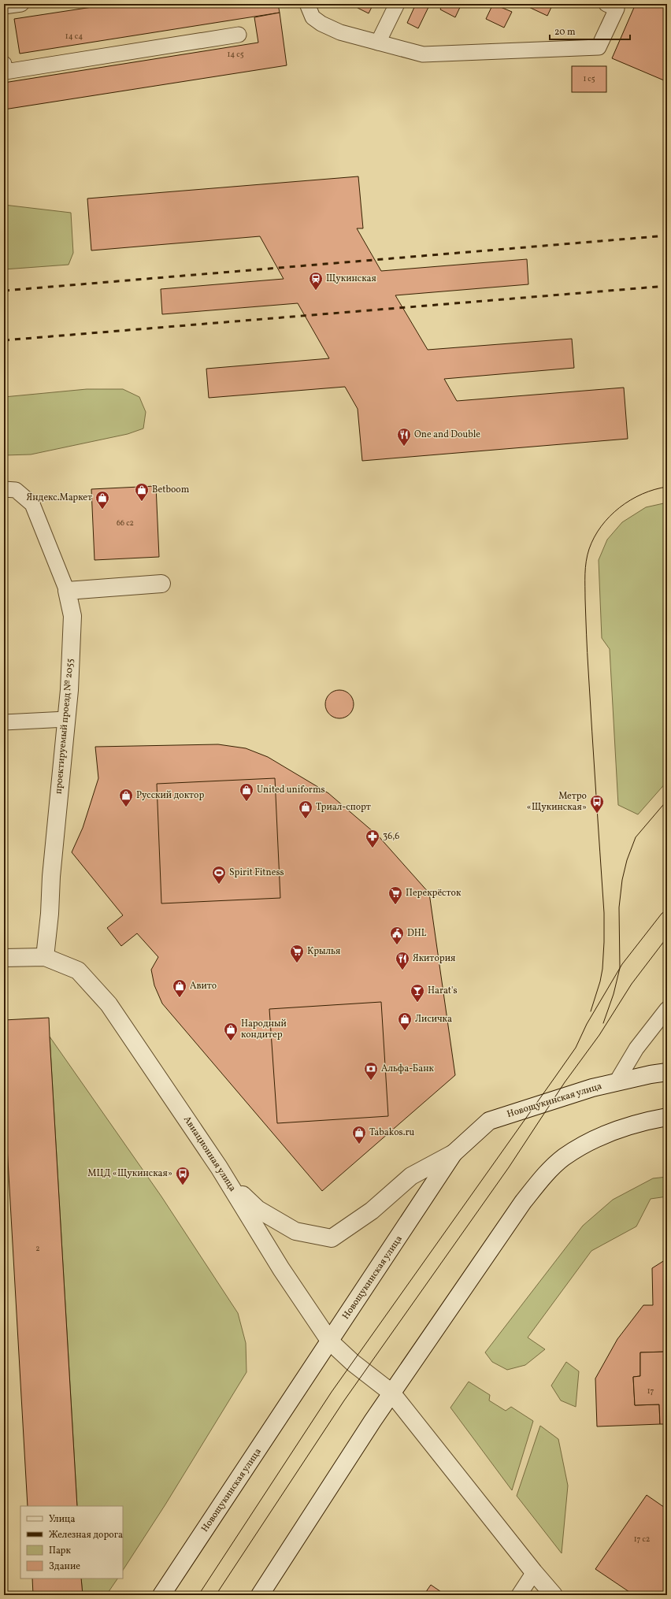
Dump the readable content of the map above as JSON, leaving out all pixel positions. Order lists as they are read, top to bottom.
{
  "streets": {
    "street": ["проектируемый проезд № 2055", "Новощукинская улица", "Авиационная улица"]
  },
  "crossings": [
    ["проектируемый проезд № 2055", "Авиационная улица"],
    ["Новощукинская улица", "Авиационная улица"]
  ],
  "places": {
    "station": ["Щукинская"],
    "restaurant": ["One and Double", "Якитория"],
    "shop": [
      "Betboom",
      "Яндекс.Маркет",
      "United uniforms",
      "Русский доктор",
      "Триал-спорт",
      "Авито",
      "Лисичка",
      "Народный кондитер",
      "Tabakos.ru"
    ],
    "bus stop": ["Метро «Щукинская»", "МЦД «Щукинская»"],
    "pharmacy": ["36,6"],
    "sports": ["Spirit Fitness"],
    "supermarket": ["Перекрёсток", "Крылья"],
    "public building": ["DHL"],
    "bar": ["Harat's"],
    "bank": ["Альфа-Банк"]
  },
  "house_numbers": [
    "14 с4",
    "14 с5",
    "1 с5",
    "66 с2",
    "2",
    "17",
    "17 с2"
  ],
  "legend": [
    "Улица",
    "Железная дорога",
    "Парк",
    "Здание"
  ],
  "scale_bar": "20 m"
}
